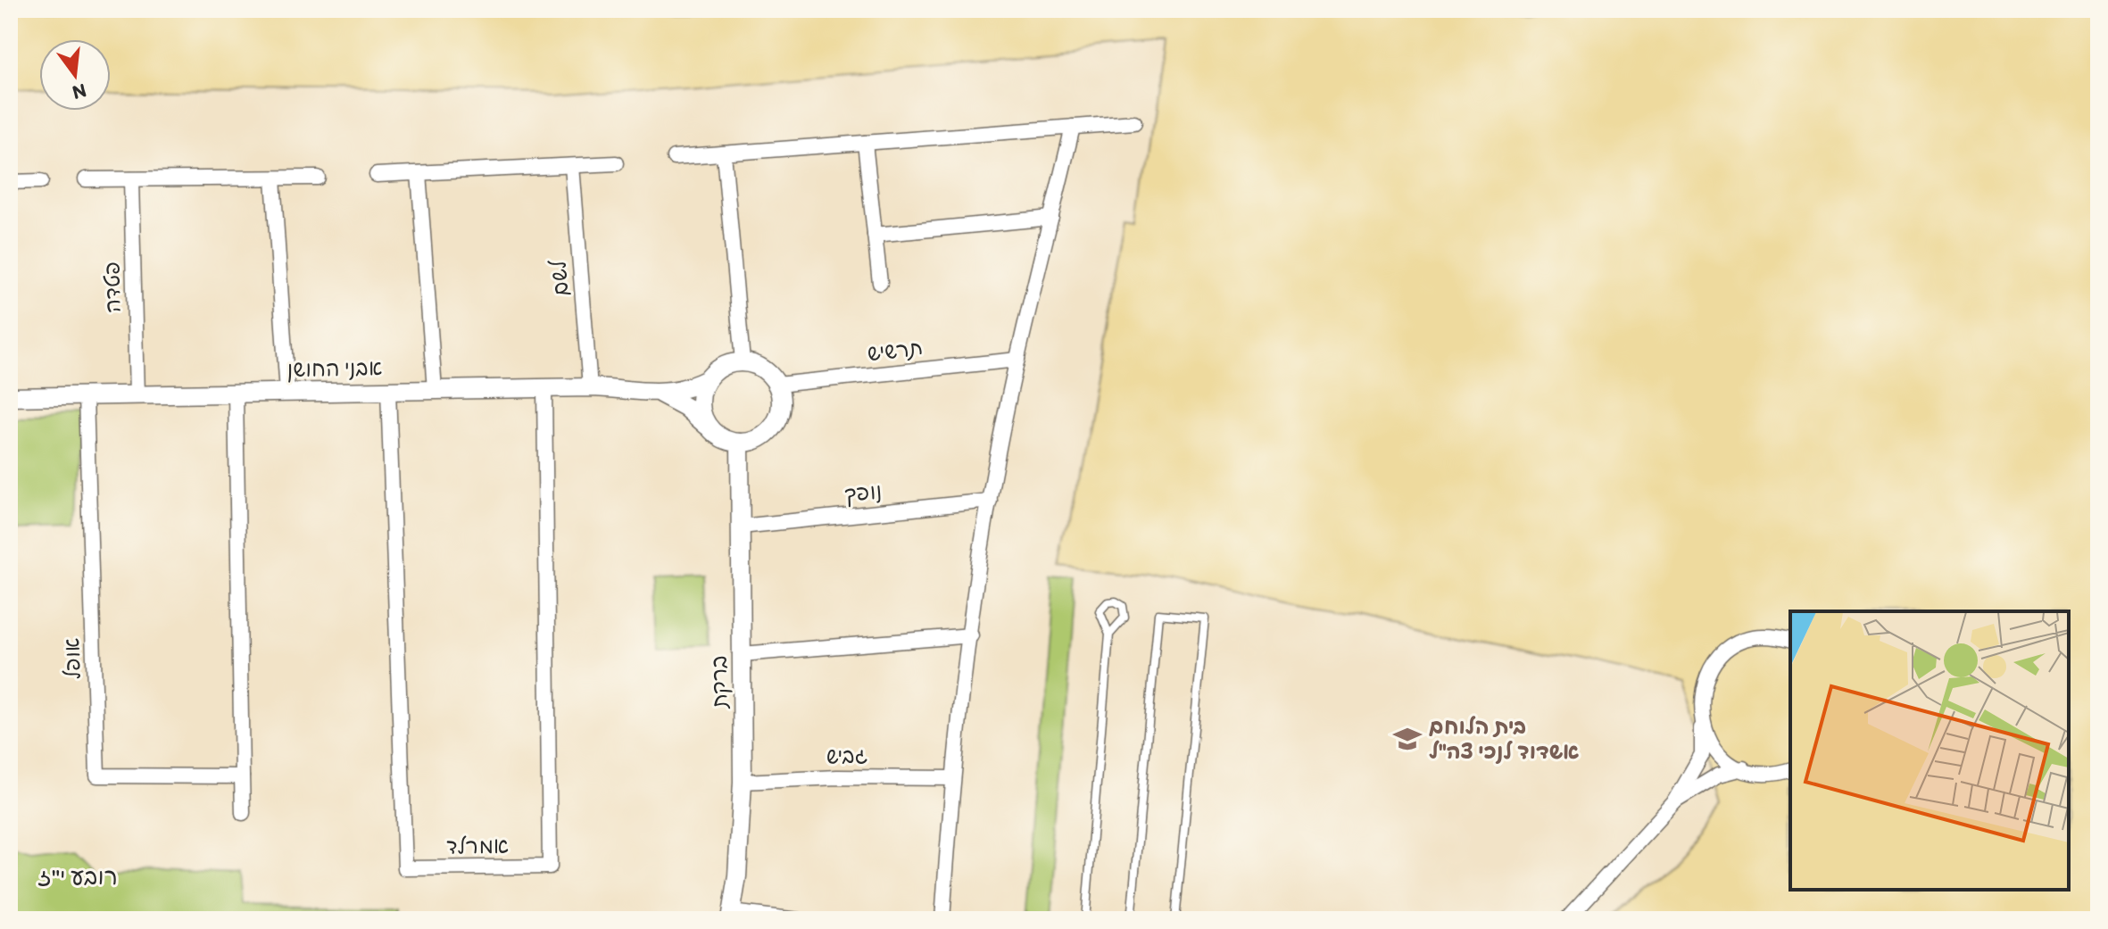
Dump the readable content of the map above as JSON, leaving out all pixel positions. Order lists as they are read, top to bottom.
{
  "streets": {
    "street": [
      "לשם",
      "פטדה",
      "תרשיש",
      "אבני החושן",
      "נופך",
      "אופל",
      "ברקת",
      "גביש",
      "אמרלד"
    ]
  },
  "crossings": [
    ["לשם", "אבני החושן"],
    ["פטדה", "אבני החושן"],
    ["תרשיש", "אבני החושן"],
    ["תרשיש", "ברקת"],
    ["אבני החושן", "אופל"],
    ["אבני החושן", "ברקת"],
    ["אבני החושן", "אמרלד"],
    ["נופך", "ברקת"],
    ["ברקת", "גביש"]
  ],
  "districts": ["רובע י\"ז"],
  "places": {
    "school or university": ["בית הלוחם אשדוד לנכי צה\"ל"]
  },
  "north": "bottom"
}
